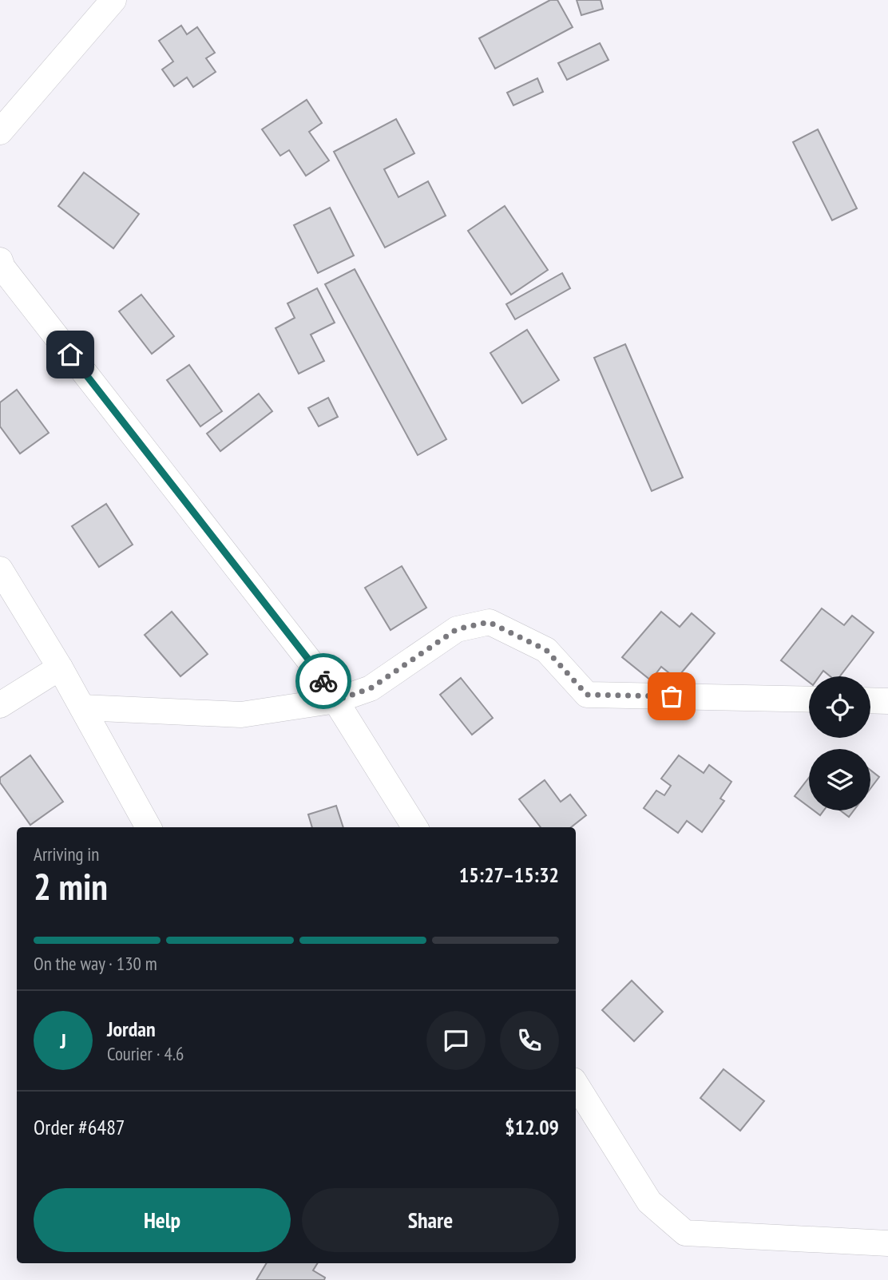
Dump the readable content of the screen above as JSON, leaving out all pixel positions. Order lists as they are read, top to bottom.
{
  "page": {
    "heading": ["2 min", "Arriving in", "15:27–15:32"],
    "panel": [
      "Jordan",
      "Courier · 4.6",
      "Order #6487",
      "$12.09"
    ],
    "bar": "On the way · 130 m",
    "round": "J",
    "buttons": ["Help", "Share"]
  }
}
